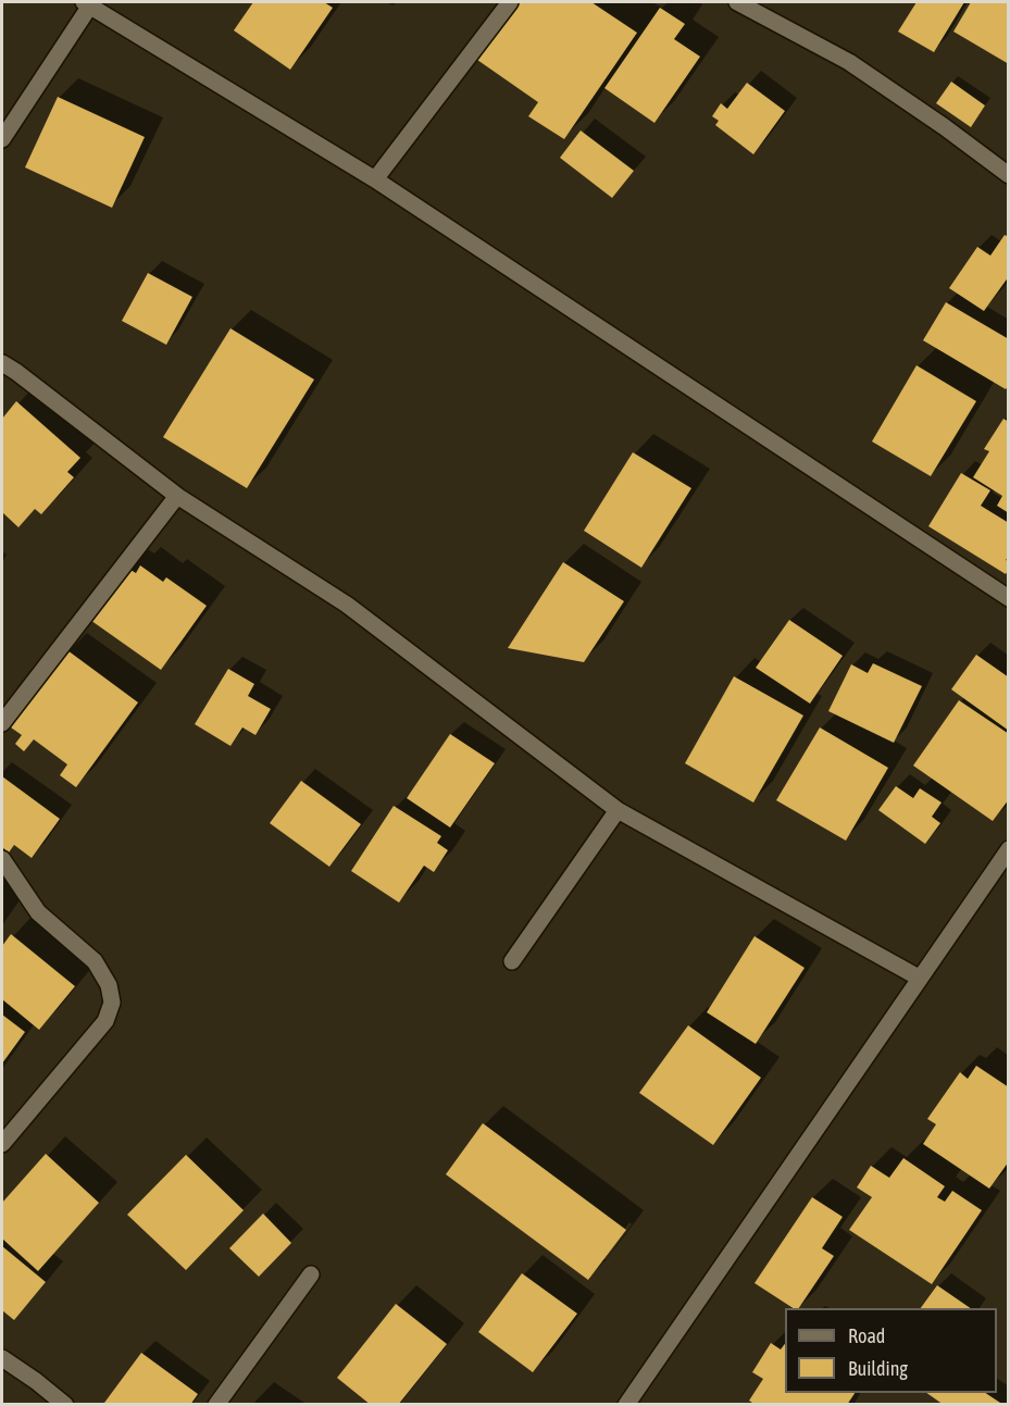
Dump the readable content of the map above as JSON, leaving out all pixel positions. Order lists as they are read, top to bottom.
{
  "legend": ["Road", "Building"]
}
